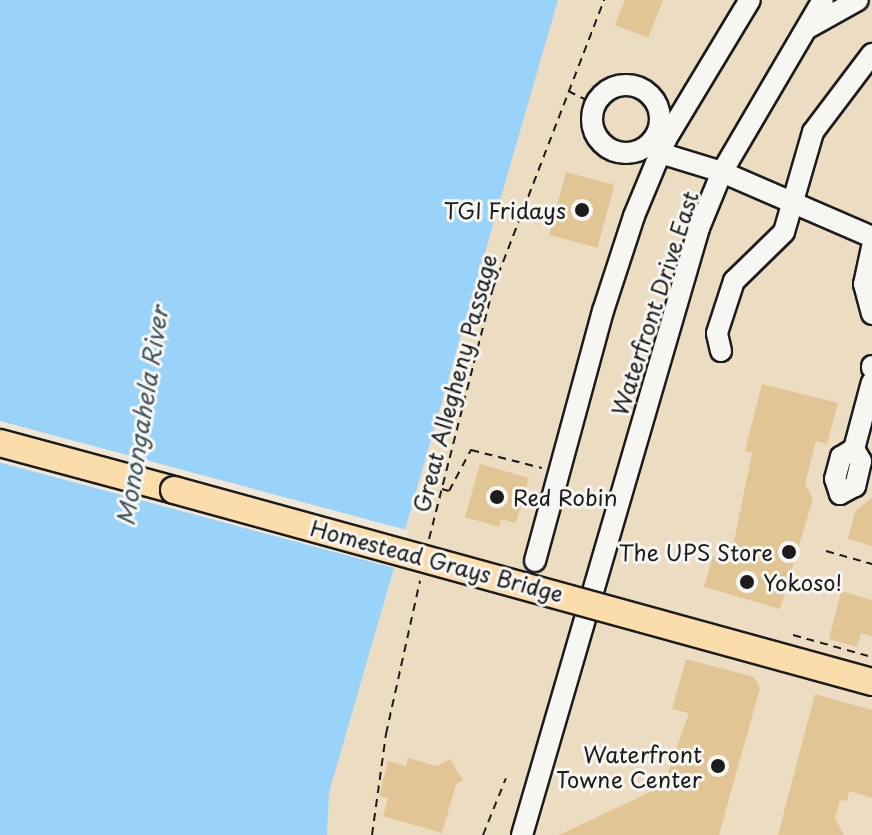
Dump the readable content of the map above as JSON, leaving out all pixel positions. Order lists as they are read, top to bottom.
{
  "streets": {
    "main road": ["Homestead Grays Bridge"],
    "street": ["Waterfront Drive East"],
    "path": ["Great Allegheny Passage"]
  },
  "water": ["Monongahela River"],
  "places": [
    "TGI Fridays",
    "Red Robin",
    "The UPS Store",
    "Yokoso!",
    "Waterfront Towne Center"
  ]
}
